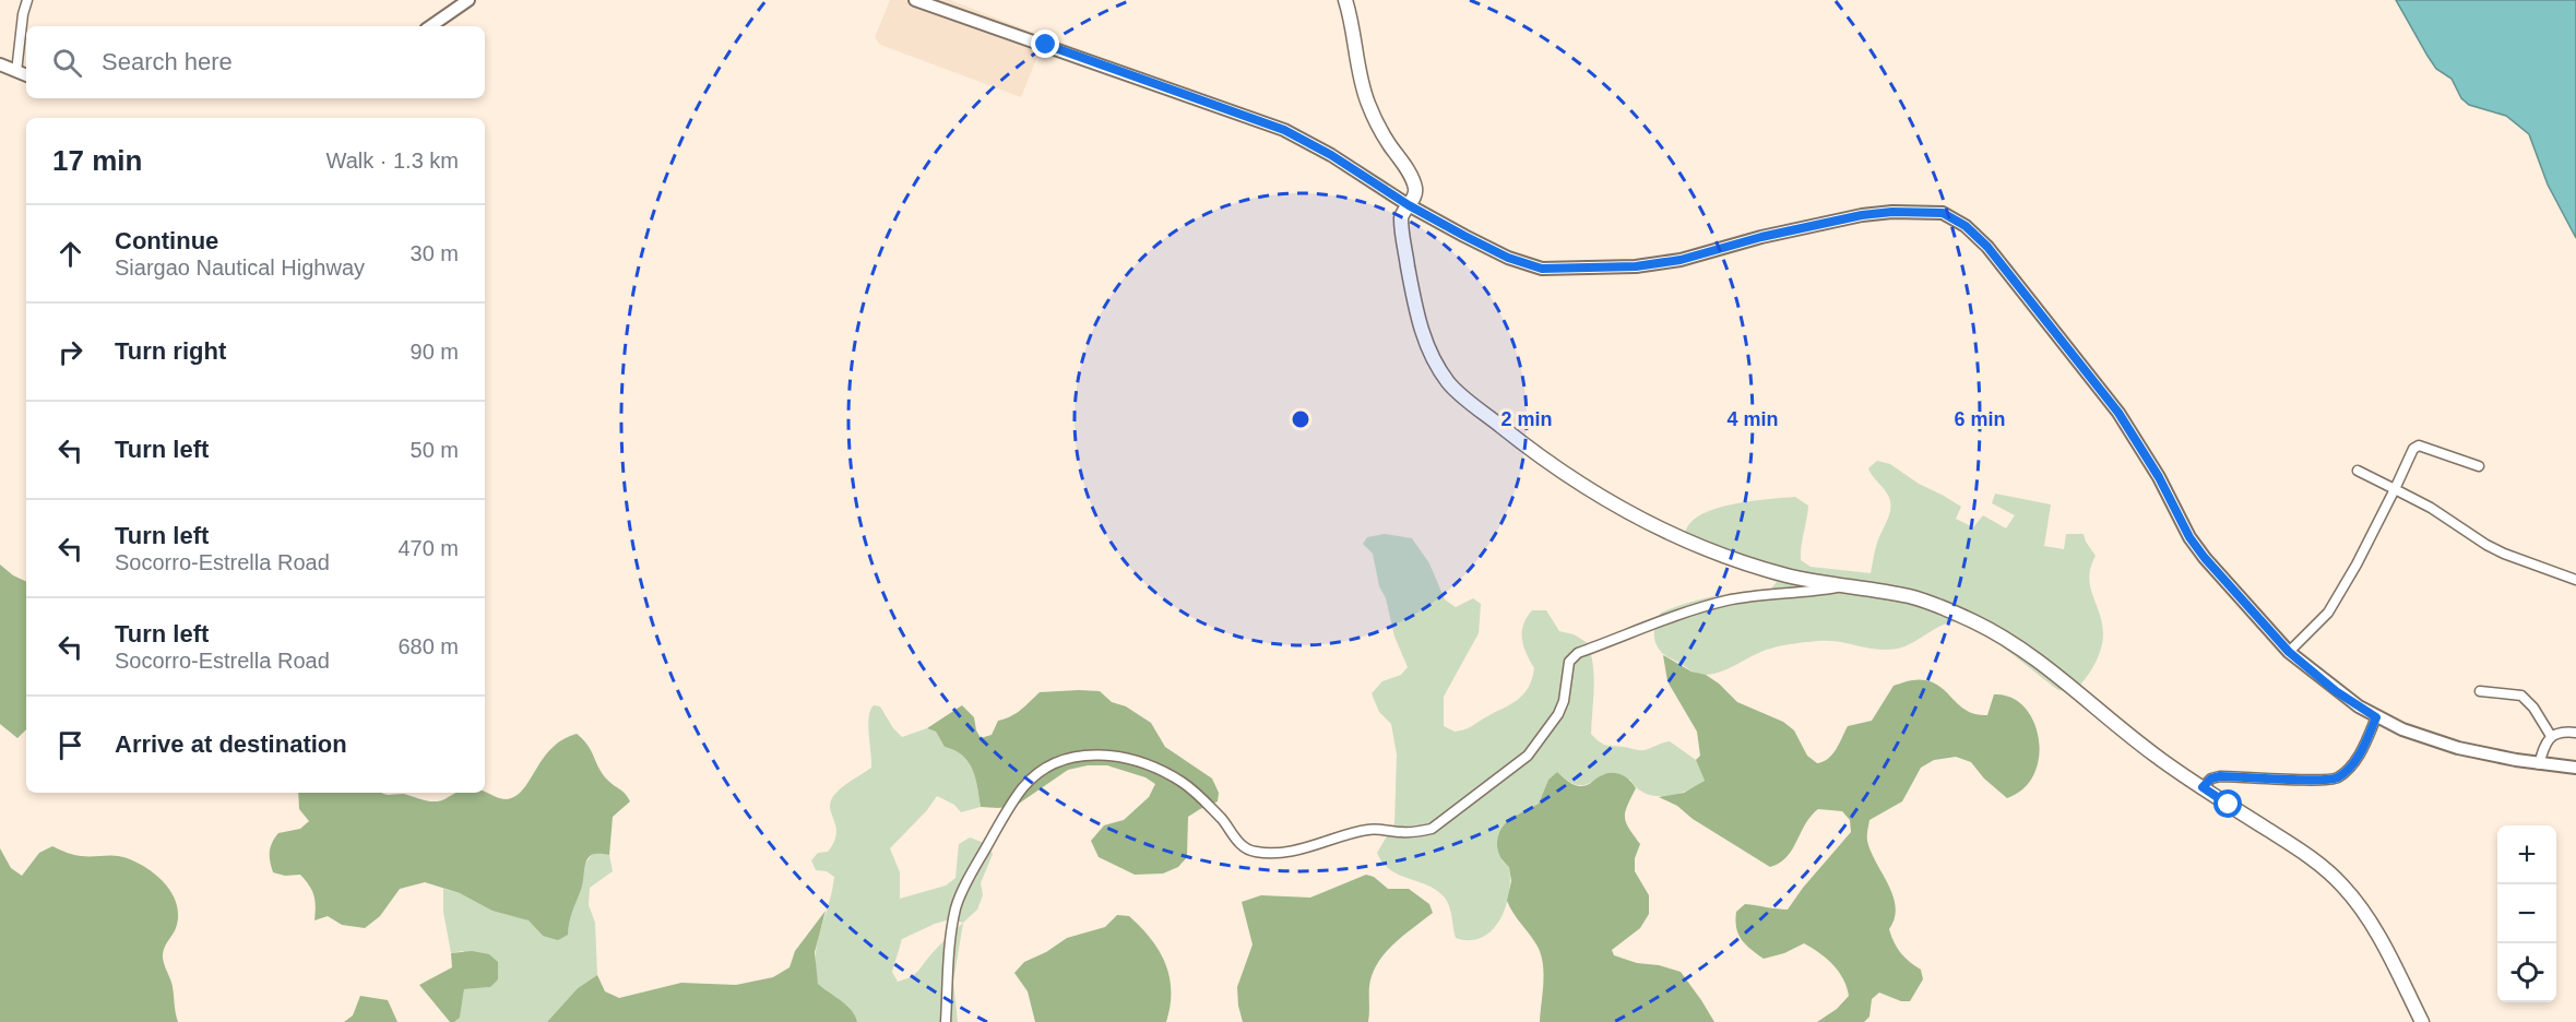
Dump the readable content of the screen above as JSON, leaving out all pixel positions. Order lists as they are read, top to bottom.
{
  "page": {
    "search": "Search here",
    "heading": ["17 min", "Walk · 1.3 km"],
    "list": [
      ["Continue", "Siargao Nautical Highway", "30 m"],
      ["Turn right", "90 m"],
      ["Turn left", "50 m"],
      ["Turn left", "Socorro-Estrella Road", "470 m"],
      ["Turn left", "Socorro-Estrella Road", "680 m"],
      "Arrive at destination"
    ],
    "map_buttons": ["+", "−"]
  },
  "rings": ["2 min", "4 min", "6 min"]
}
